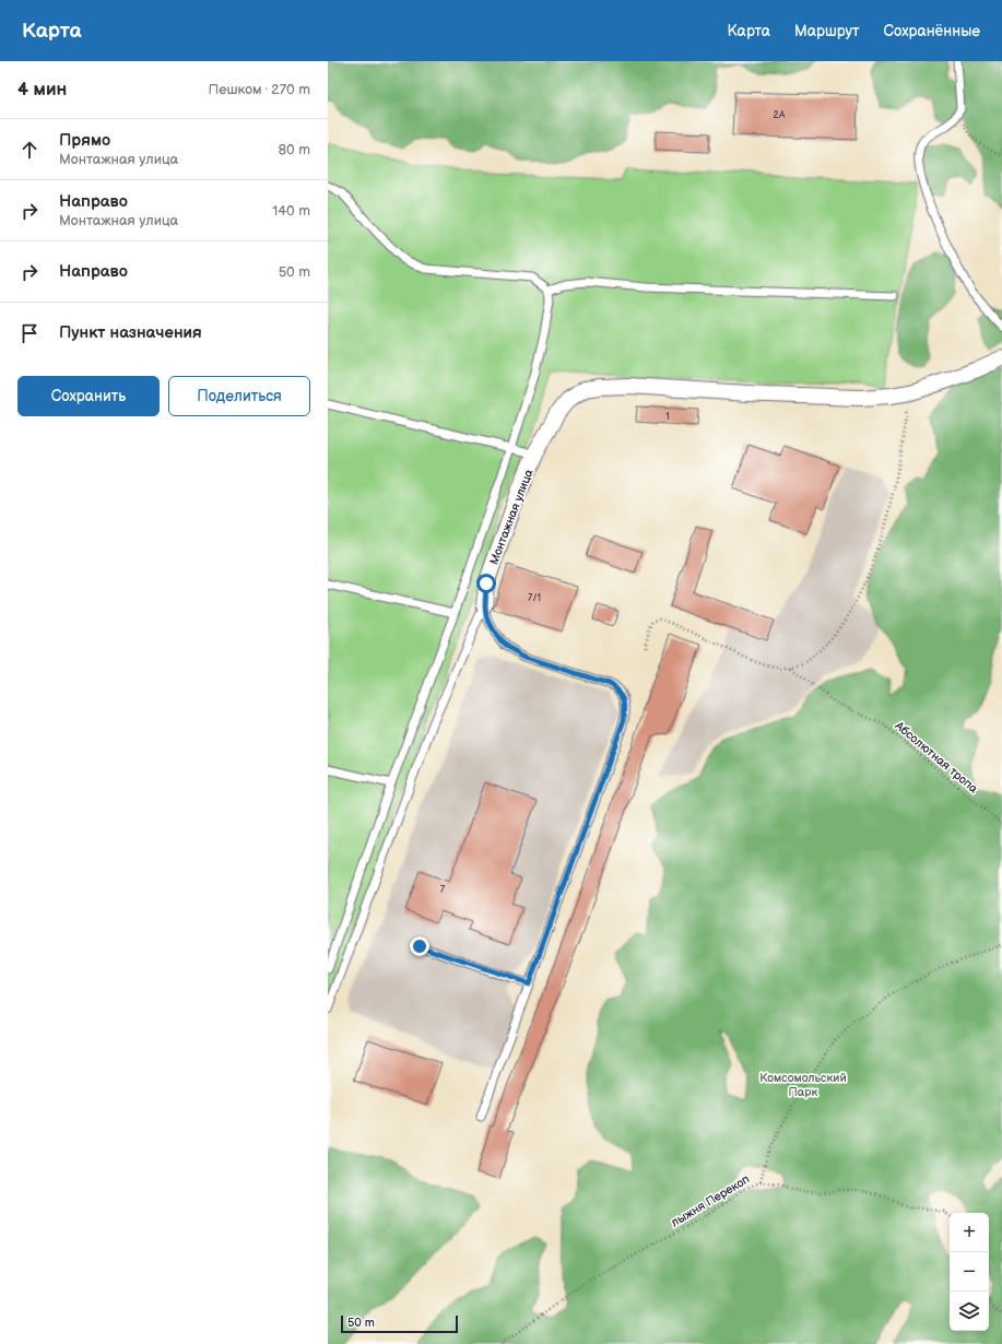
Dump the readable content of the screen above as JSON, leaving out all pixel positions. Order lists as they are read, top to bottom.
{
  "streets": {
    "street": ["Монтажная улица"],
    "path": ["Абсолютная тропа", "лыжня Перекоп"]
  },
  "parks": ["Комсомольский Парк"],
  "house_numbers": [
    "2А",
    "1",
    "7/1",
    "7"
  ],
  "scale_bar": "50 m",
  "page": {
    "header": "Карта",
    "nav": ["Карта", "Маршрут", "Сохранённые"],
    "heading": ["4 мин", "Пешком · 270 m"],
    "list": [
      ["Прямо", "Монтажная улица", "80 m"],
      ["Направо", "Монтажная улица", "140 m"],
      ["Направо", "50 m"],
      "Пункт назначения"
    ],
    "buttons": ["Сохранить", "Поделиться"],
    "map_buttons": ["+", "−"],
    "scale": "50 m"
  }
}
